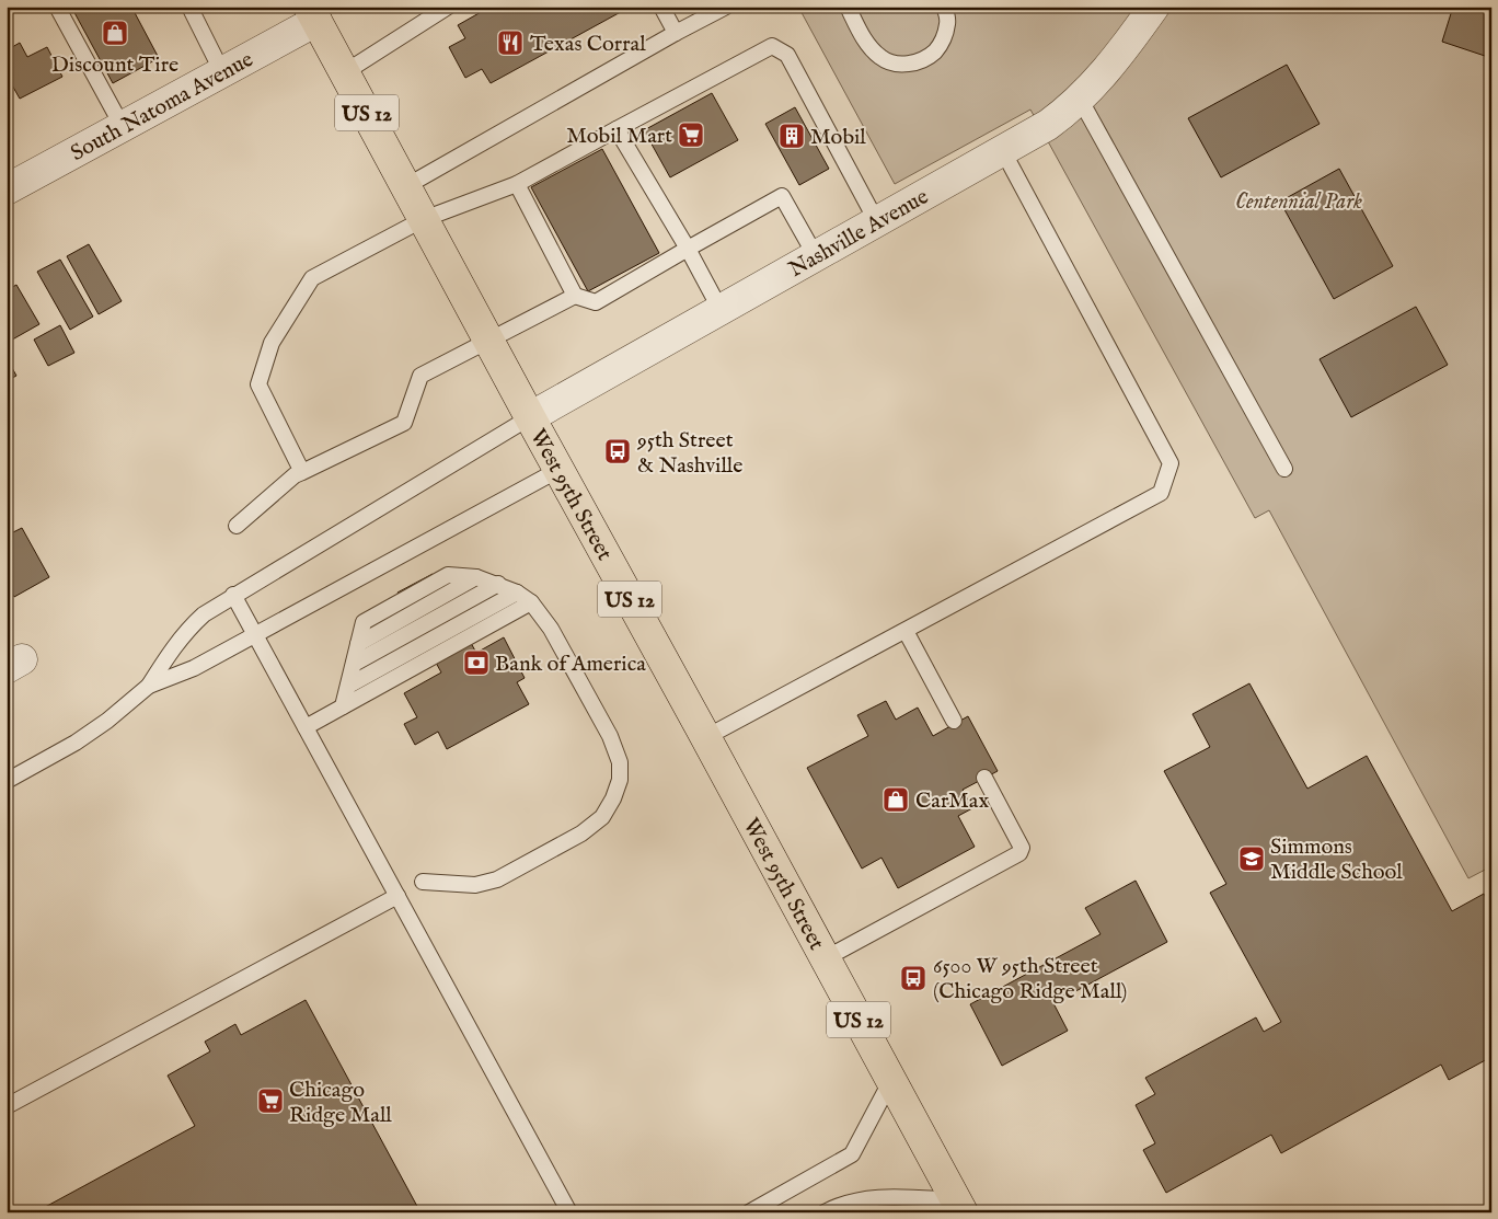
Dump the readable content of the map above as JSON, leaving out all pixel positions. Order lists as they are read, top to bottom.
{
  "streets": {
    "main road": ["US 12", "West 95th Street"],
    "street": ["South Natoma Avenue", "Nashville Avenue"]
  },
  "crossings": [
    ["South Natoma Avenue", "West 95th Street"],
    ["Nashville Avenue", "West 95th Street"]
  ],
  "parks": ["Centennial Park"],
  "places": {
    "shop": ["Discount Tire", "CarMax"],
    "restaurant": ["Texas Corral"],
    "supermarket": ["Mobil Mart", "Chicago Ridge Mall"],
    "building": ["Mobil"],
    "bus stop": ["95th Street & Nashville", "6500 W 95th Street (Chicago Ridge Mall)"],
    "bank": ["Bank of America"],
    "school or university": ["Simmons Middle School"]
  }
}
